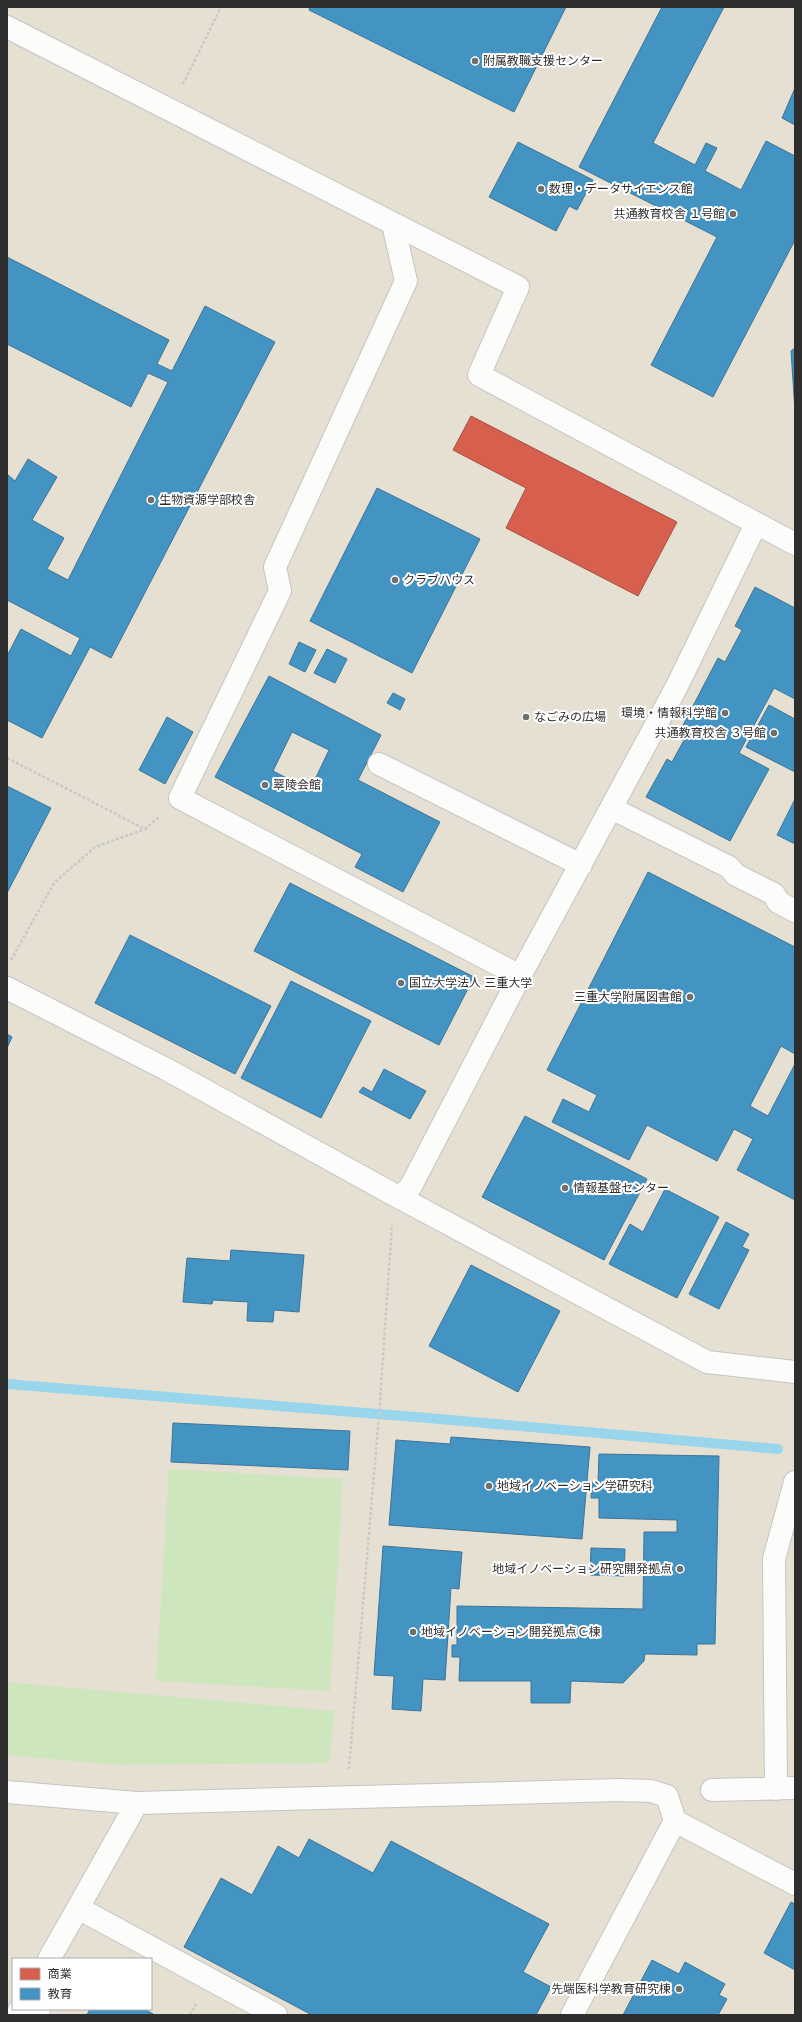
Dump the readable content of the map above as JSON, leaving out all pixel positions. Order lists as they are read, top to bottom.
{
  "places": [
    "附属教職支援センター",
    "数理・データサイエンス館",
    "共通教育校舎 １号館",
    "生物資源学部校舎",
    "クラブハウス",
    "環境・情報科学館",
    "なごみの広場",
    "共通教育校舎 ３号館",
    "翠陵会館",
    "国立大学法人 三重大学",
    "三重大学附属図書館",
    "情報基盤センター",
    "地域イノベーション学研究科",
    "地域イノベーション研究開発拠点",
    "地域イノベーション開発拠点Ｃ棟",
    "先端医科学教育研究棟"
  ],
  "legend": ["商業", "教育"]
}
